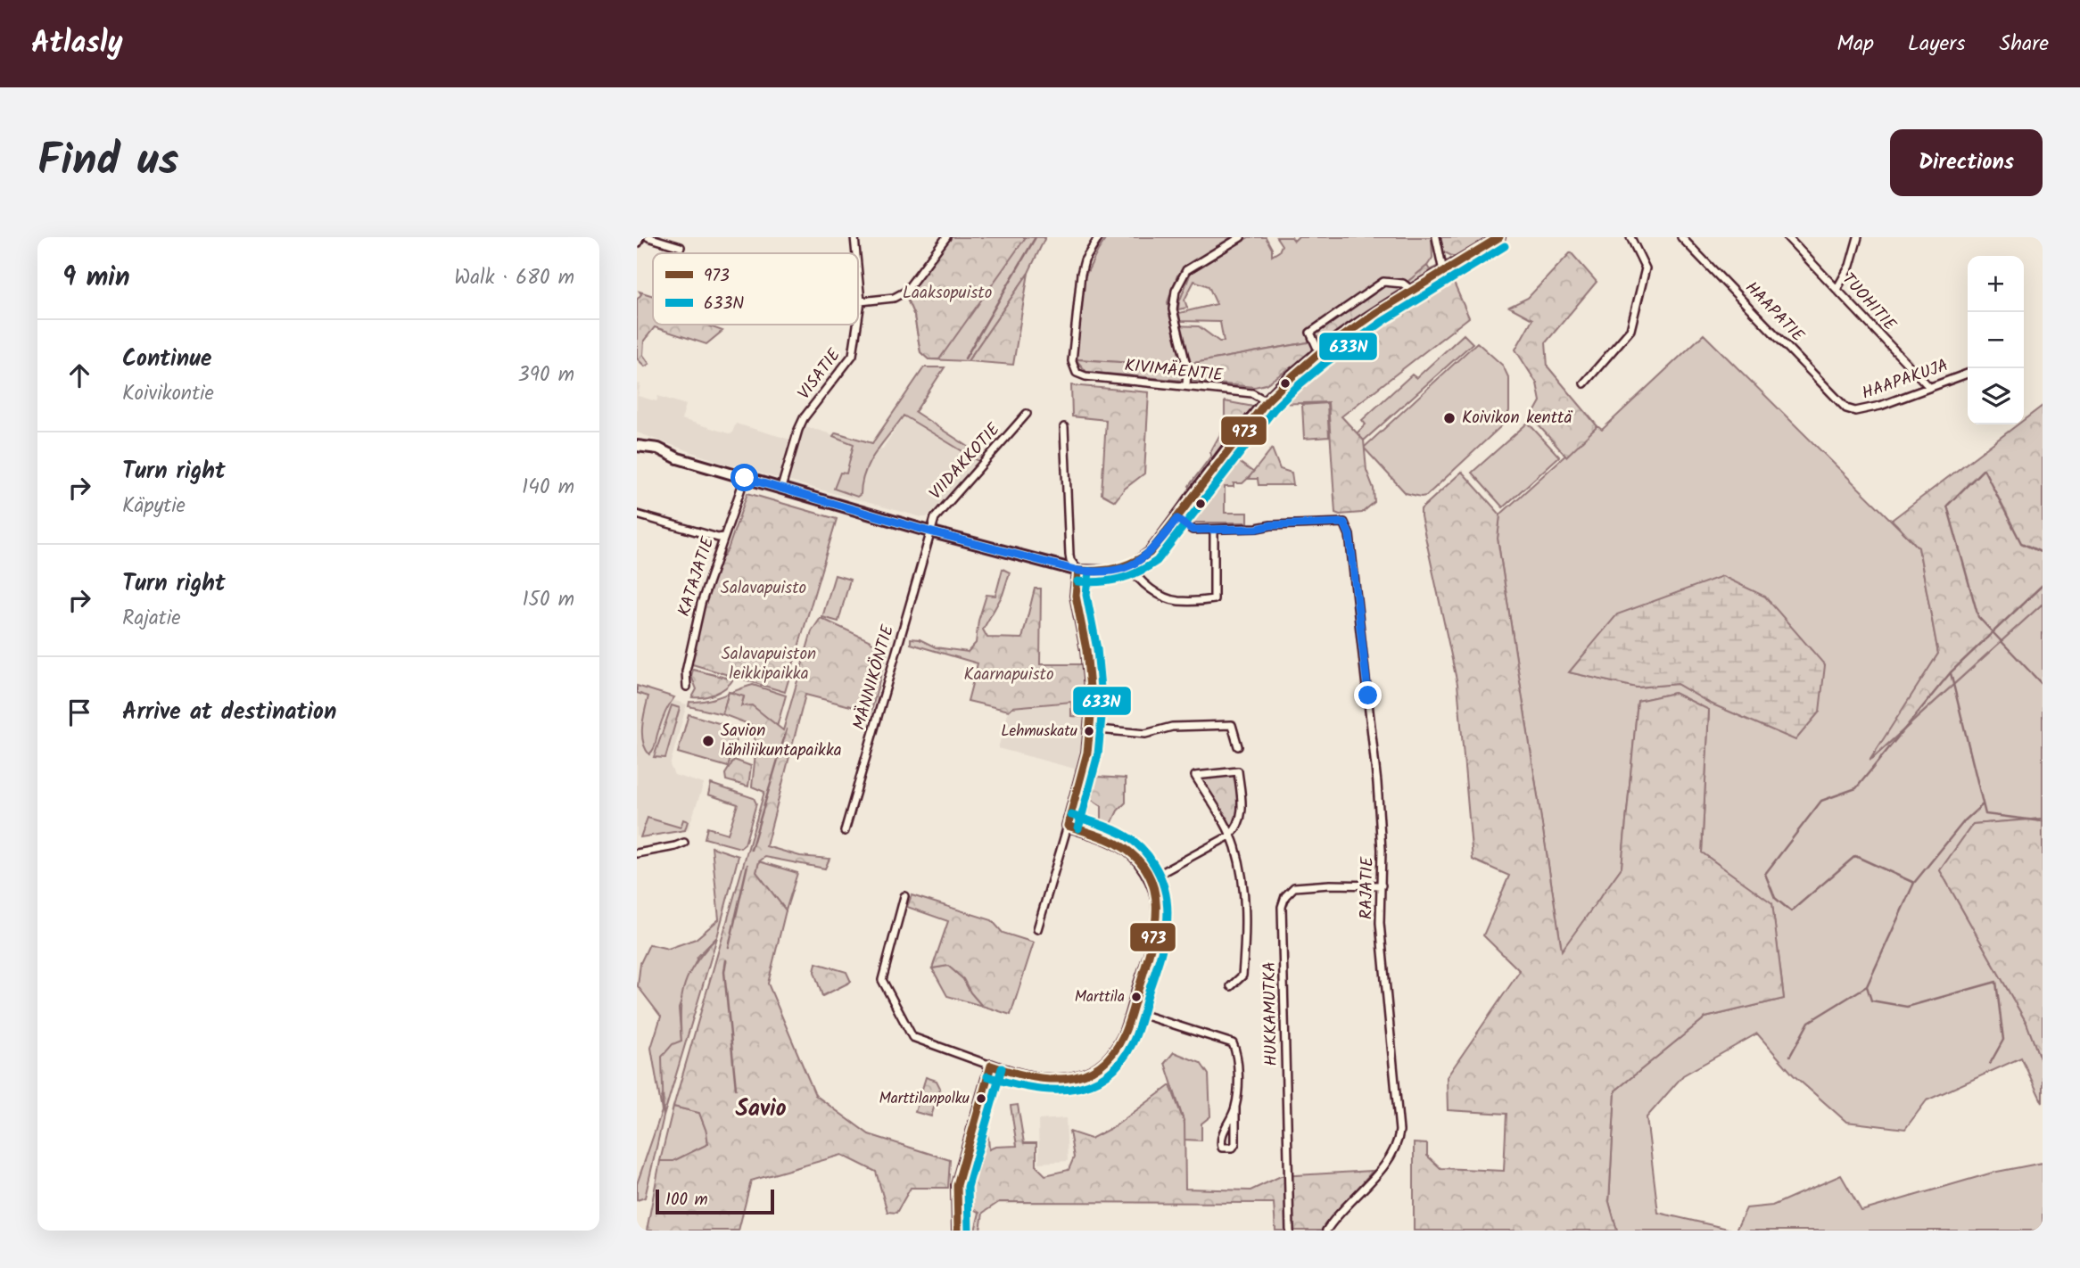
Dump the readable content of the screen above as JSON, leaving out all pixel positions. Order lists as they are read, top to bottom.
{
  "streets": {
    "street": [
      "TUOHITIE",
      "HAAPATIE",
      "KIVIMÄENTIE",
      "VISATIE",
      "HAAPAKUJA",
      "VIIDAKKOTIE",
      "KATAJATIE",
      "MÄNNIKÖNTIE",
      "RAJATIE",
      "HUKKAMUTKA"
    ]
  },
  "crossings": [
    ["TUOHITIE", "HAAPAKUJA"],
    ["HAAPATIE", "HAAPAKUJA"],
    ["VIIDAKKOTIE", "MÄNNIKÖNTIE"],
    ["RAJATIE", "HUKKAMUTKA"]
  ],
  "districts": ["Savio"],
  "parks": [
    "Laaksopuisto",
    "Salavapuisto",
    "Salavapuiston leikkipaikka",
    "Kaarnapuisto"
  ],
  "places": [
    "Koivikon kenttä",
    "Lehmuskatu",
    "Savion lähiliikuntapaikka",
    "Marttila",
    "Marttilanpolku"
  ],
  "lines": ["transit line 973", "transit line 633N"],
  "legend": ["973", "633N"],
  "scale_bar": "100 m",
  "page": {
    "header": "Atlasly",
    "nav": ["Map", "Layers", "Share"],
    "title": "Find us",
    "buttons": "Directions",
    "heading": ["9 min", "Walk · 680 m"],
    "map_buttons": ["+", "−"],
    "list": [
      ["Continue", "Koivikontie", "390 m"],
      ["Turn right", "Käpytie", "140 m"],
      ["Turn right", "Rajatie", "150 m"],
      "Arrive at destination"
    ],
    "scale": "100 m"
  }
}
